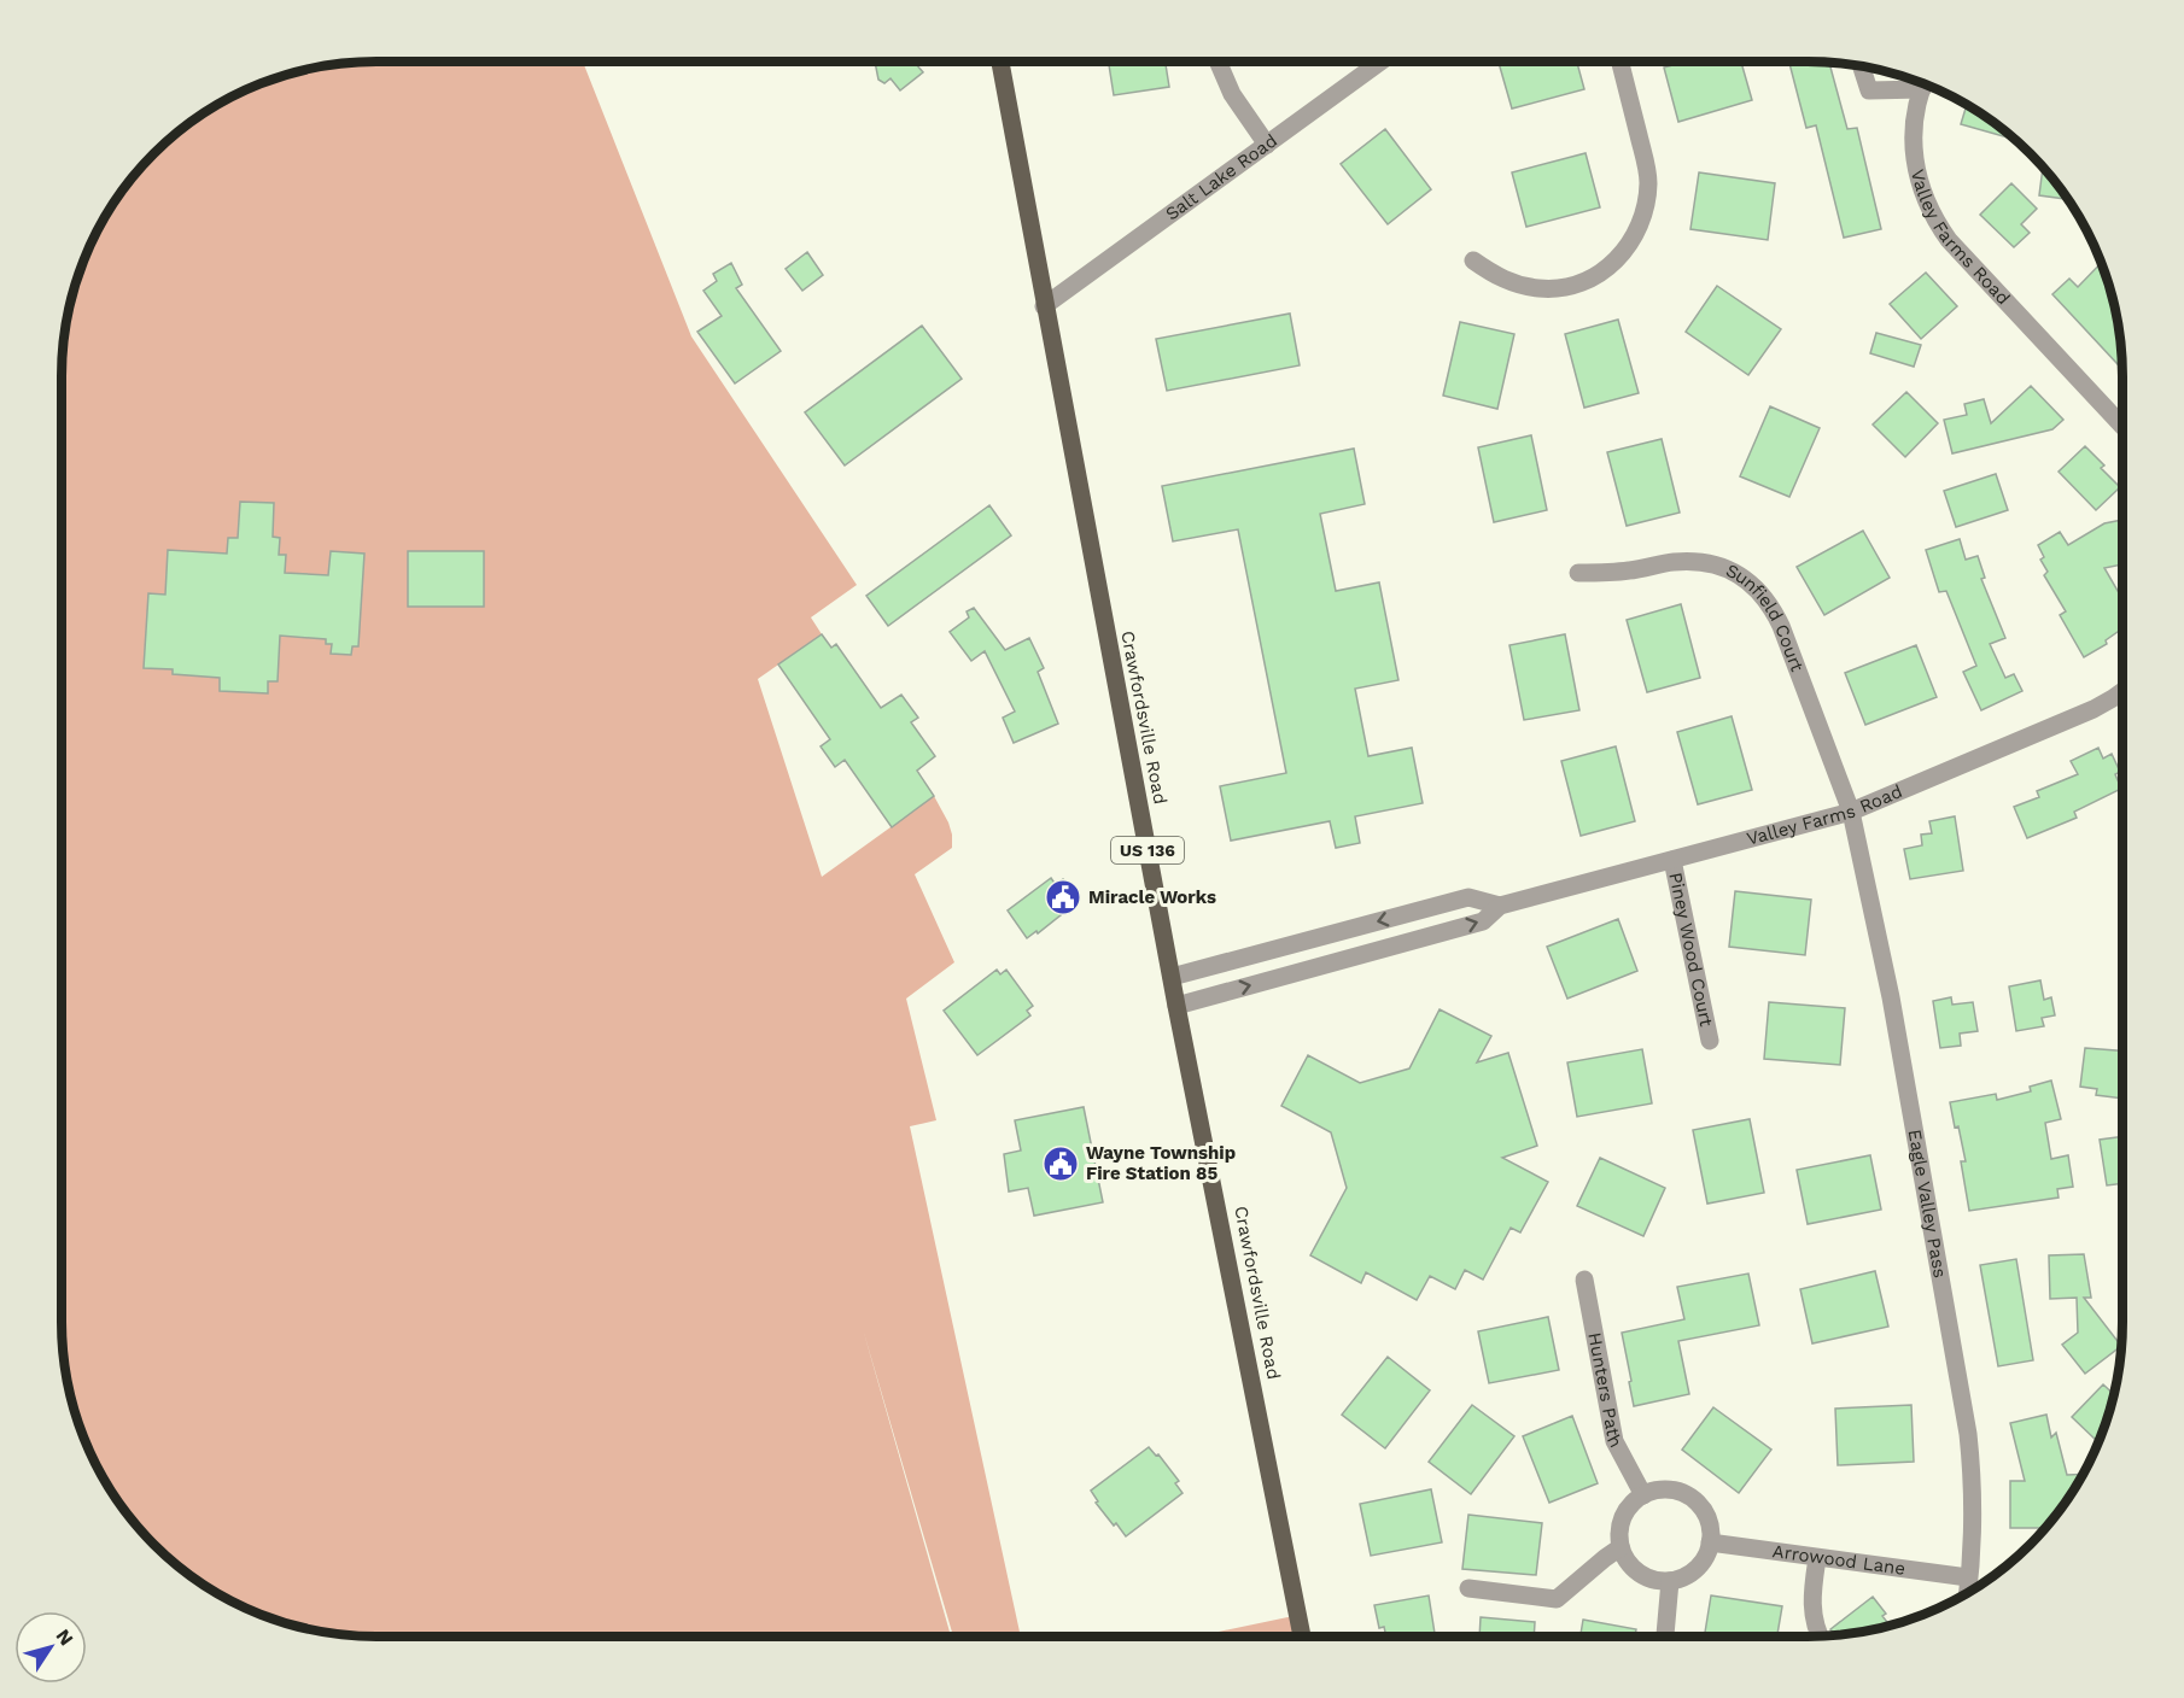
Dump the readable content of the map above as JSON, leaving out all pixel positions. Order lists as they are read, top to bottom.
{
  "streets": {
    "main road": ["Crawfordsville Road", "US 136"],
    "street": [
      "Salt Lake Road",
      "Valley Farms Road",
      "Sunfield Court",
      "Piney Wood Court",
      "Eagle Valley Pass",
      "Hunters Path",
      "Arrowood Lane"
    ]
  },
  "crossings": [
    ["Salt Lake Road", "Crawfordsville Road"],
    ["Valley Farms Road", "Sunfield Court"],
    ["Valley Farms Road", "Crawfordsville Road"],
    ["Valley Farms Road", "Piney Wood Court"],
    ["Valley Farms Road", "Eagle Valley Pass"],
    ["Sunfield Court", "Eagle Valley Pass"],
    ["Eagle Valley Pass", "Arrowood Lane"],
    ["Hunters Path", "Arrowood Lane"]
  ],
  "places": {
    "public building": ["Miracle Works", "Wayne Township Fire Station 85"]
  },
  "north": "top right"
}
